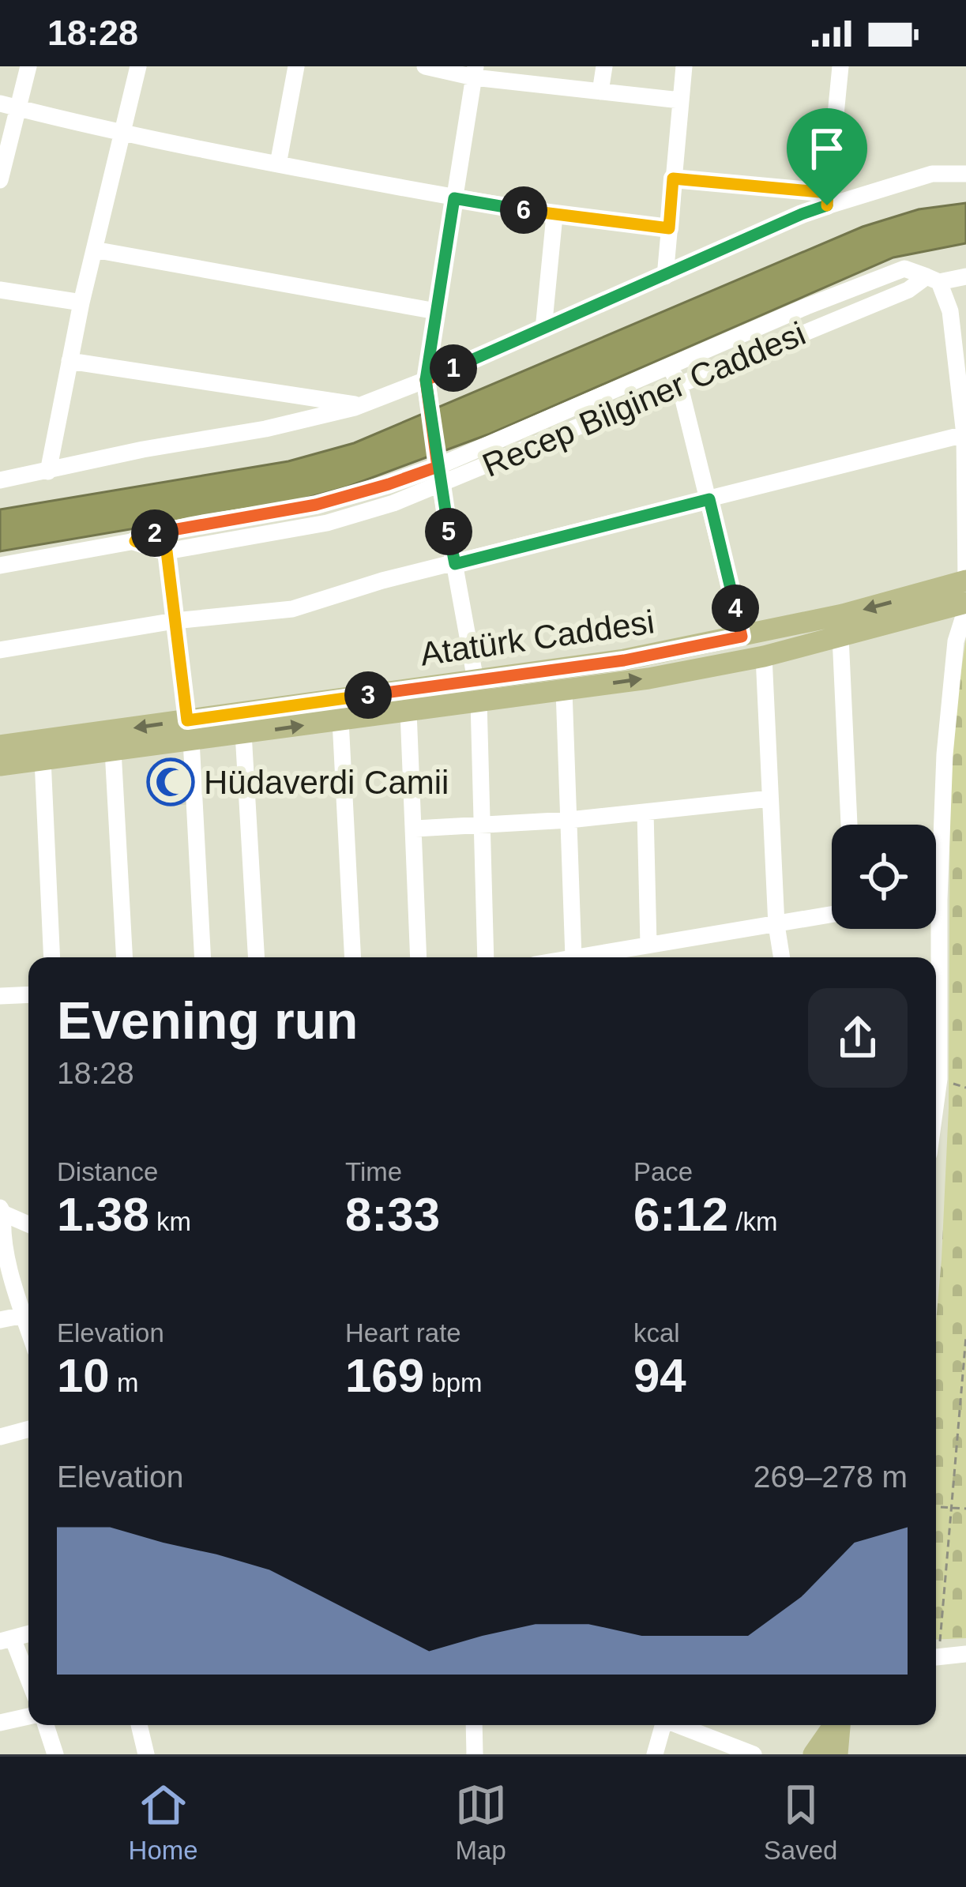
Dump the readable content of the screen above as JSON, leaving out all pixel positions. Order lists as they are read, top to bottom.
{
  "streets": {
    "main road": ["Atatürk Caddesi"],
    "street": ["Recep Bilginer Caddesi"]
  },
  "places": {
    "mosque": ["Hüdaverdi Camii"]
  },
  "page": {
    "status": "18:28",
    "pins": [
      "6",
      "1",
      "5",
      "2",
      "4",
      "3"
    ],
    "heading": ["Evening run", "18:28"],
    "stats": [
      ["Distance", "1.38 km"],
      ["Time", "8:33"],
      ["Pace", "6:12 /km"],
      ["Elevation", "10 m"],
      ["Heart rate", "169 bpm"],
      ["kcal", "94"]
    ],
    "chart": ["Elevation", "269–278 m"],
    "tabs": ["Home", "Map", "Saved"]
  }
}
